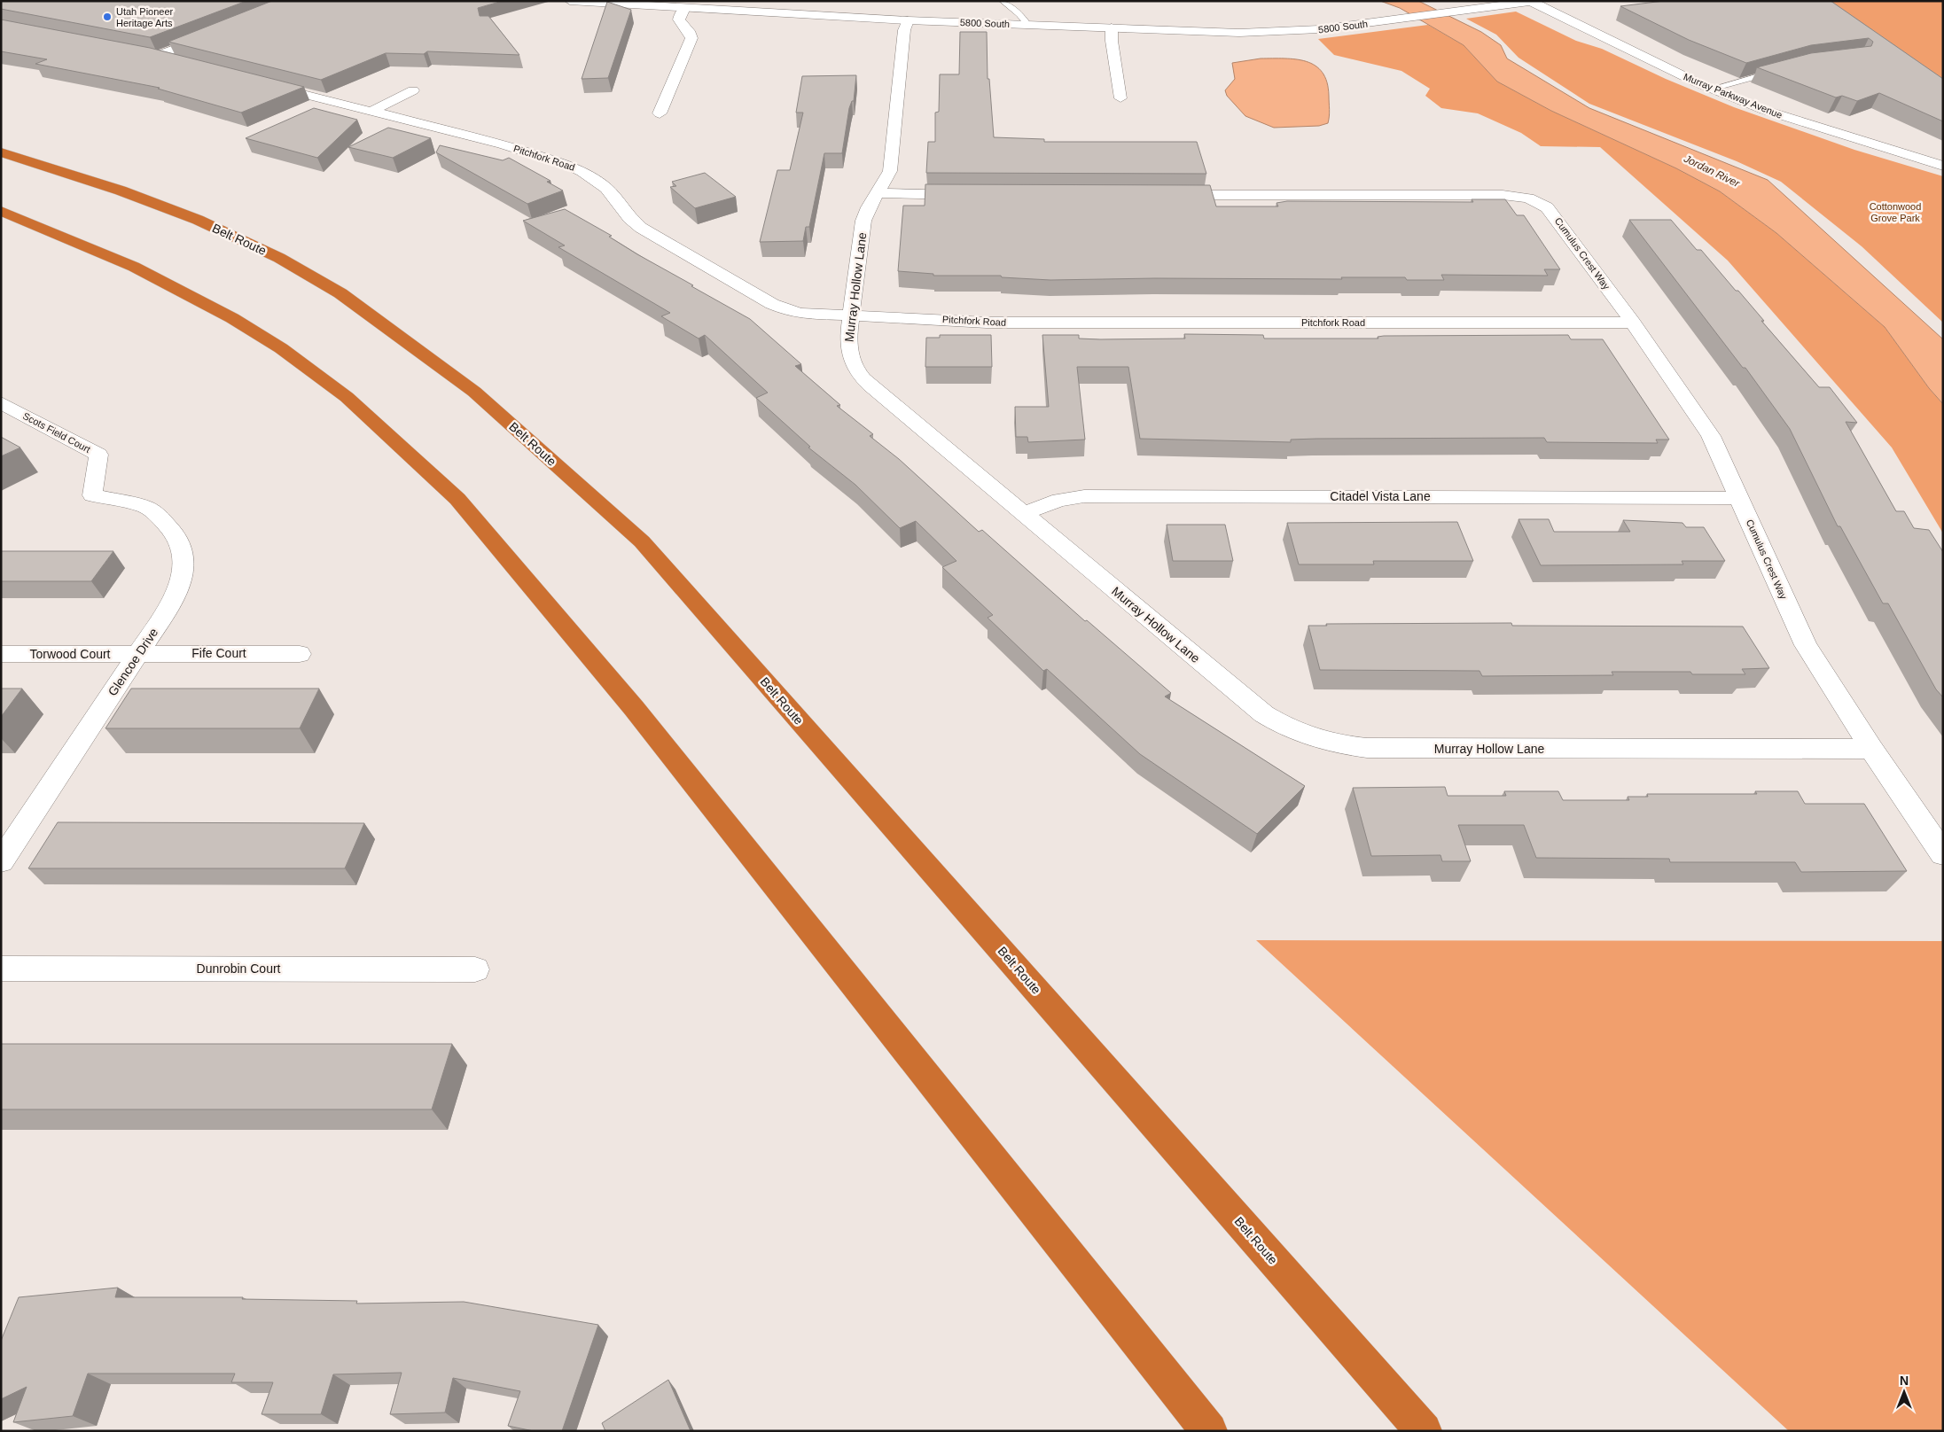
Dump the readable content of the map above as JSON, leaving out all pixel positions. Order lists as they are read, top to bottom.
{
  "streets": {
    "highway": ["Belt Route"],
    "street": [
      "5800 South",
      "Murray Parkway Avenue",
      "Pitchfork Road",
      "Cumulus Crest Way",
      "Murray Hollow Lane",
      "Scots Field Court",
      "Citadel Vista Lane",
      "Fife Court",
      "Torwood Court",
      "Glencoe Drive",
      "Dunrobin Court"
    ]
  },
  "crossings": [
    ["5800 South", "Murray Parkway Avenue"],
    ["5800 South", "Murray Hollow Lane"],
    ["Pitchfork Road", "Cumulus Crest Way"],
    ["Pitchfork Road", "Murray Hollow Lane"],
    ["Cumulus Crest Way", "Murray Hollow Lane"],
    ["Cumulus Crest Way", "Citadel Vista Lane"],
    ["Murray Hollow Lane", "Citadel Vista Lane"],
    ["Scots Field Court", "Glencoe Drive"],
    ["Fife Court", "Torwood Court"],
    ["Fife Court", "Glencoe Drive"],
    ["Torwood Court", "Glencoe Drive"]
  ],
  "water": ["Jordan River"],
  "parks": ["Cottonwood Grove Park"],
  "places": ["Utah Pioneer Heritage Arts"],
  "north": "top"
}
